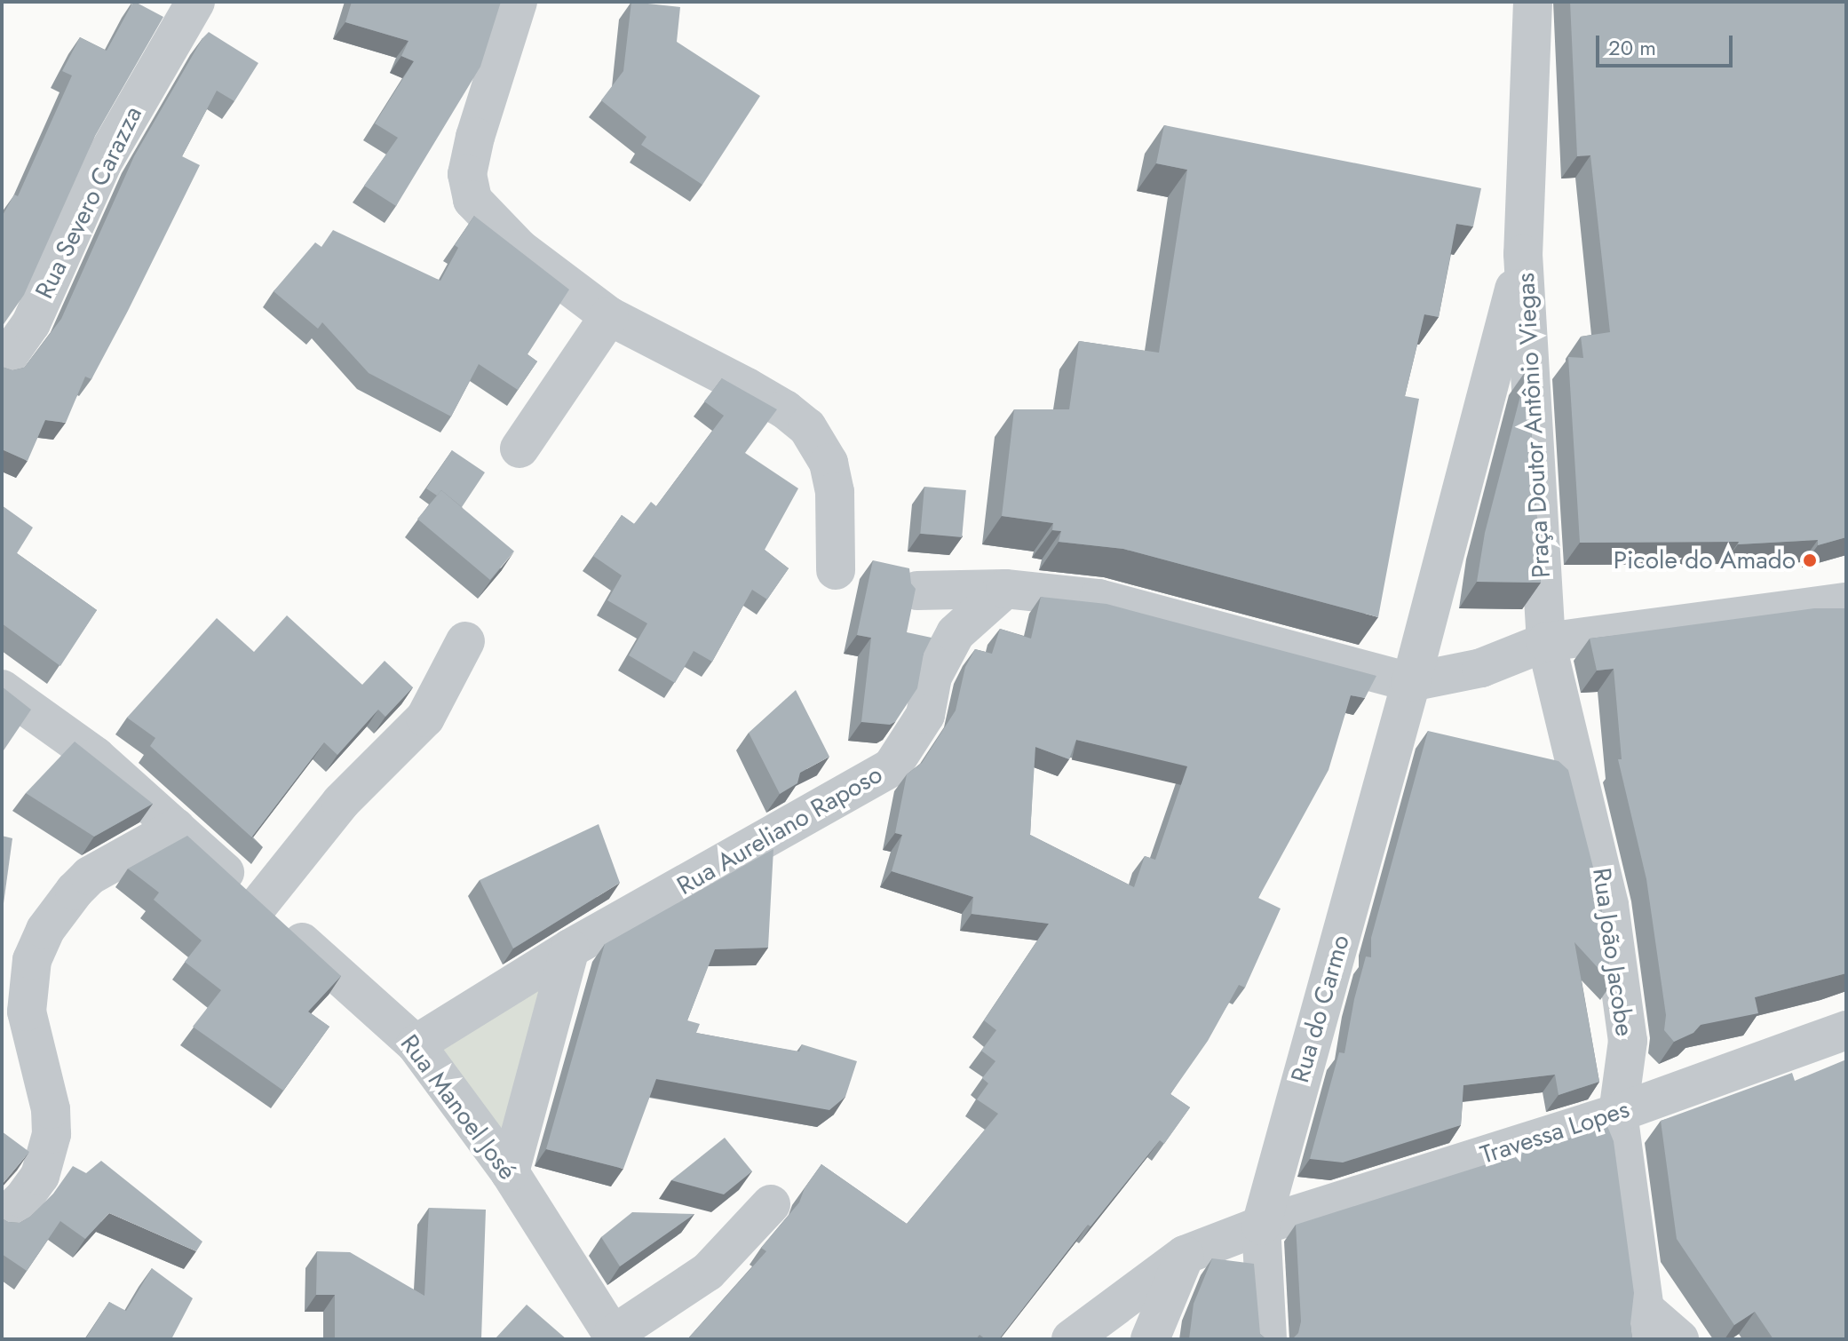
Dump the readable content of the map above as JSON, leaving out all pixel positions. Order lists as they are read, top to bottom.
{
  "streets": {
    "street": [
      "Rua Severo Carazza",
      "Praça Doutor Antônio Viegas",
      "Rua Aureliano Raposo",
      "Rua João Jacobe",
      "Rua do Carmo",
      "Rua Manoel José",
      "Travessa Lopes"
    ]
  },
  "crossings": [
    ["Praça Doutor Antônio Viegas", "Rua João Jacobe"],
    ["Praça Doutor Antônio Viegas", "Rua do Carmo"],
    ["Rua Aureliano Raposo", "Rua Manoel José"],
    ["Rua João Jacobe", "Travessa Lopes"],
    ["Rua do Carmo", "Travessa Lopes"]
  ],
  "places": ["Picole do Amado"],
  "scale_bar": "20 m"
}
